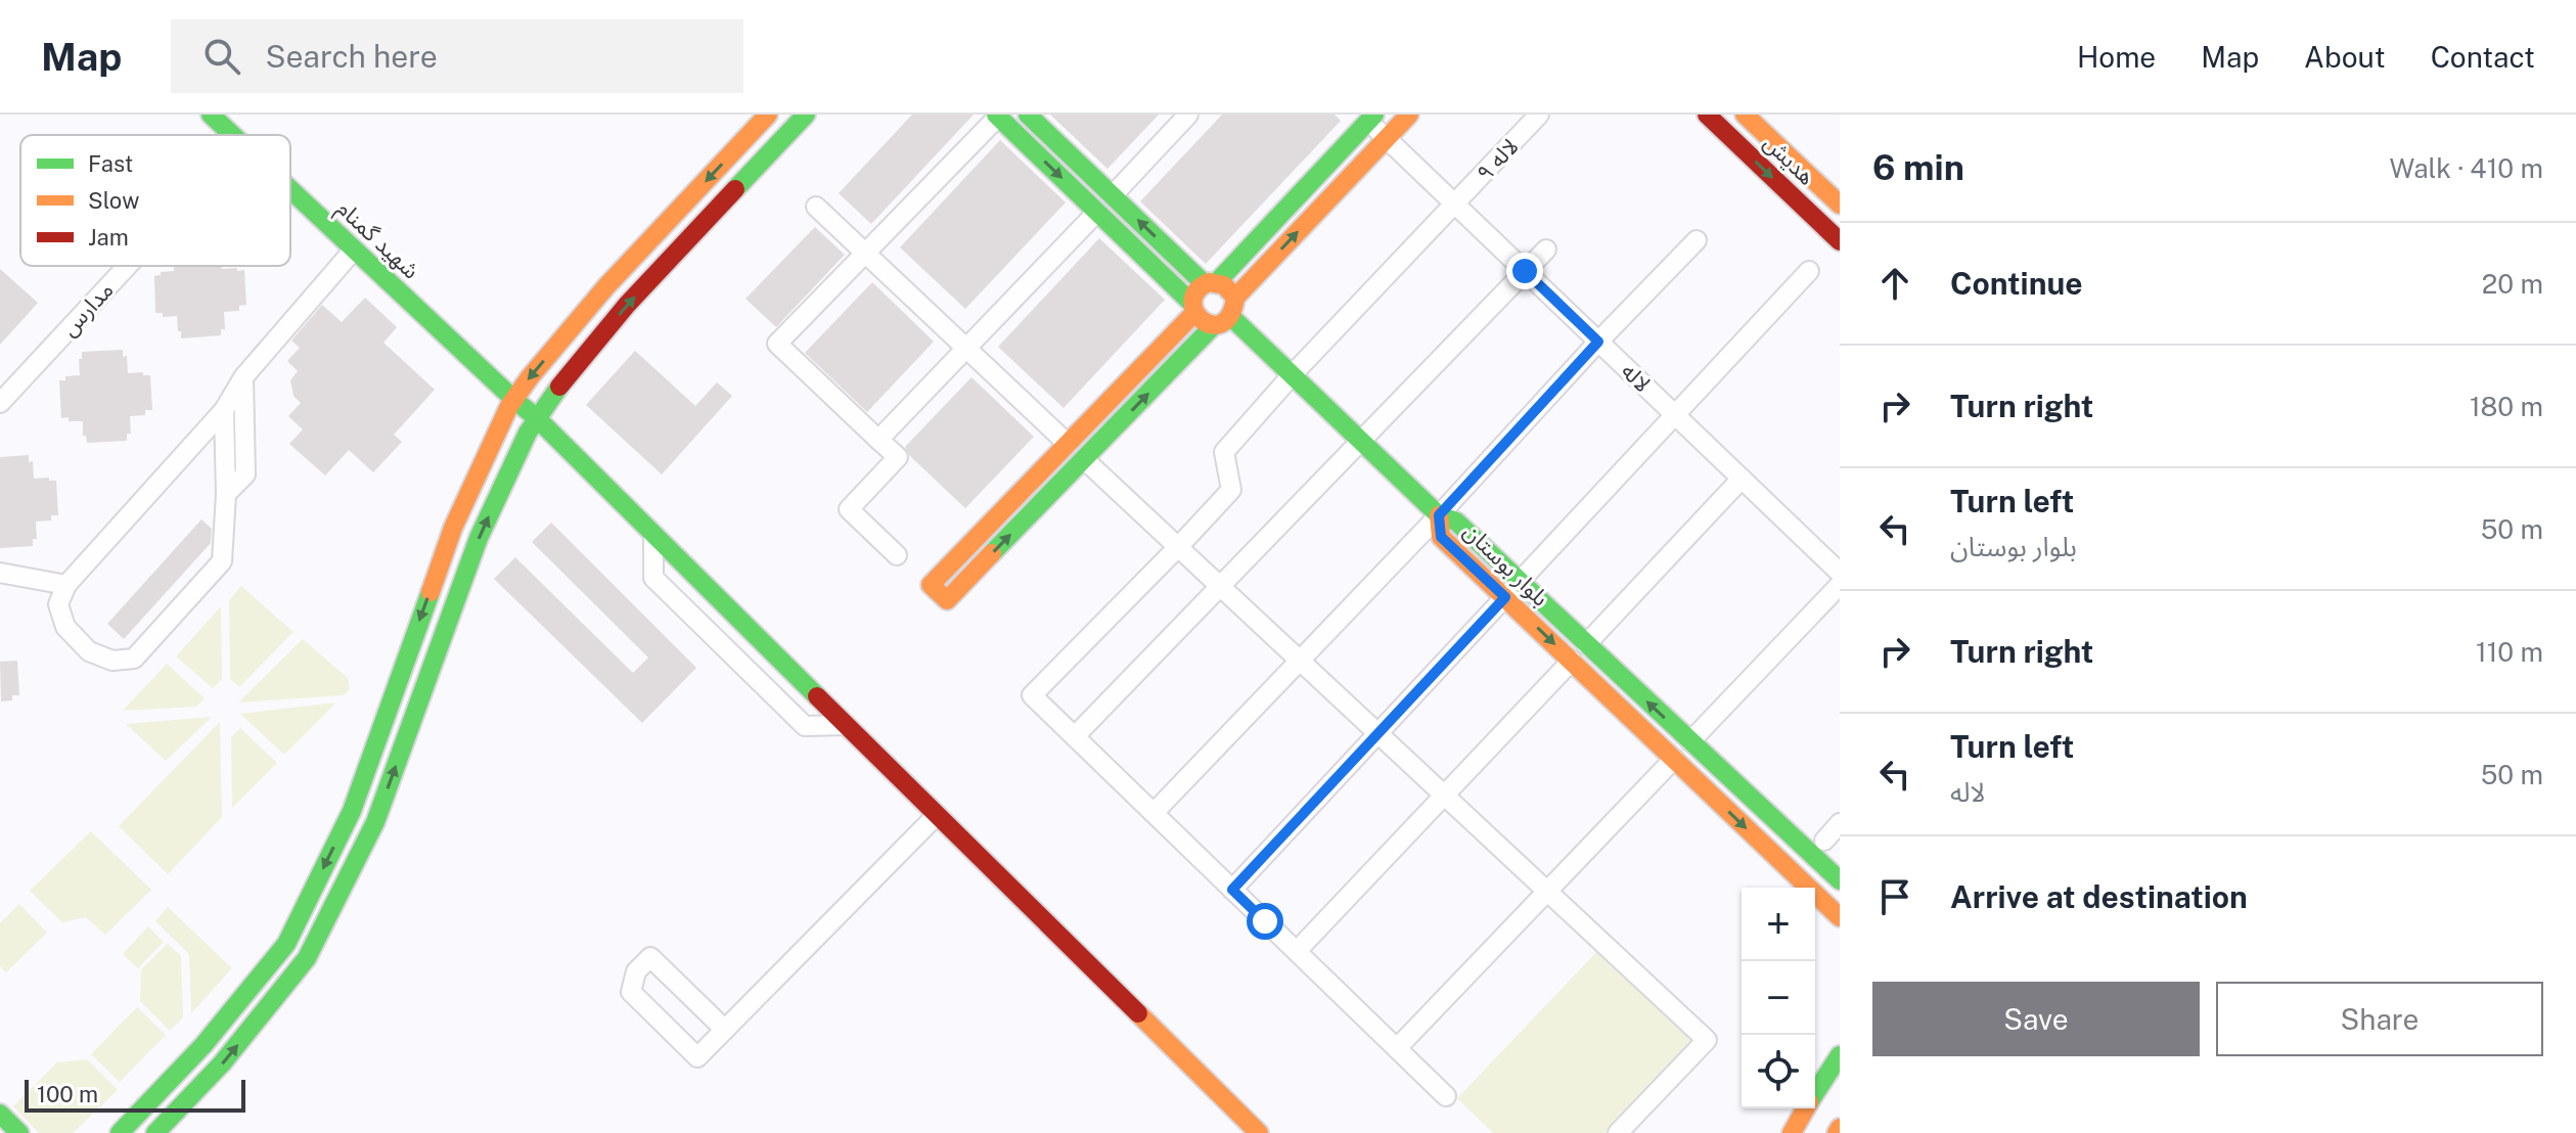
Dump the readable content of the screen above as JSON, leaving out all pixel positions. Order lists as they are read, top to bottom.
{
  "streets": {
    "main road": ["هدیش", "شهید گمنام", "بلوار بوستان"],
    "street": ["لاله ۹", "مدارس", "لاله"]
  },
  "crossings": [
    ["لاله ۹", "لاله"]
  ],
  "legend": ["Fast", "Slow", "Jam"],
  "scale_bar": "100 m",
  "page": {
    "header": "Map",
    "search": "Search here",
    "nav": [
      "Home",
      "Map",
      "About",
      "Contact"
    ],
    "heading": ["6 min", "Walk · 410 m"],
    "list": [
      ["Continue", "20 m"],
      ["Turn right", "180 m"],
      ["Turn left", "بلوار بوستان", "50 m"],
      ["Turn right", "110 m"],
      ["Turn left", "لاله", "50 m"],
      "Arrive at destination"
    ],
    "map_buttons": ["+", "−"],
    "buttons": ["Save", "Share"],
    "scale": "100 m"
  }
}
